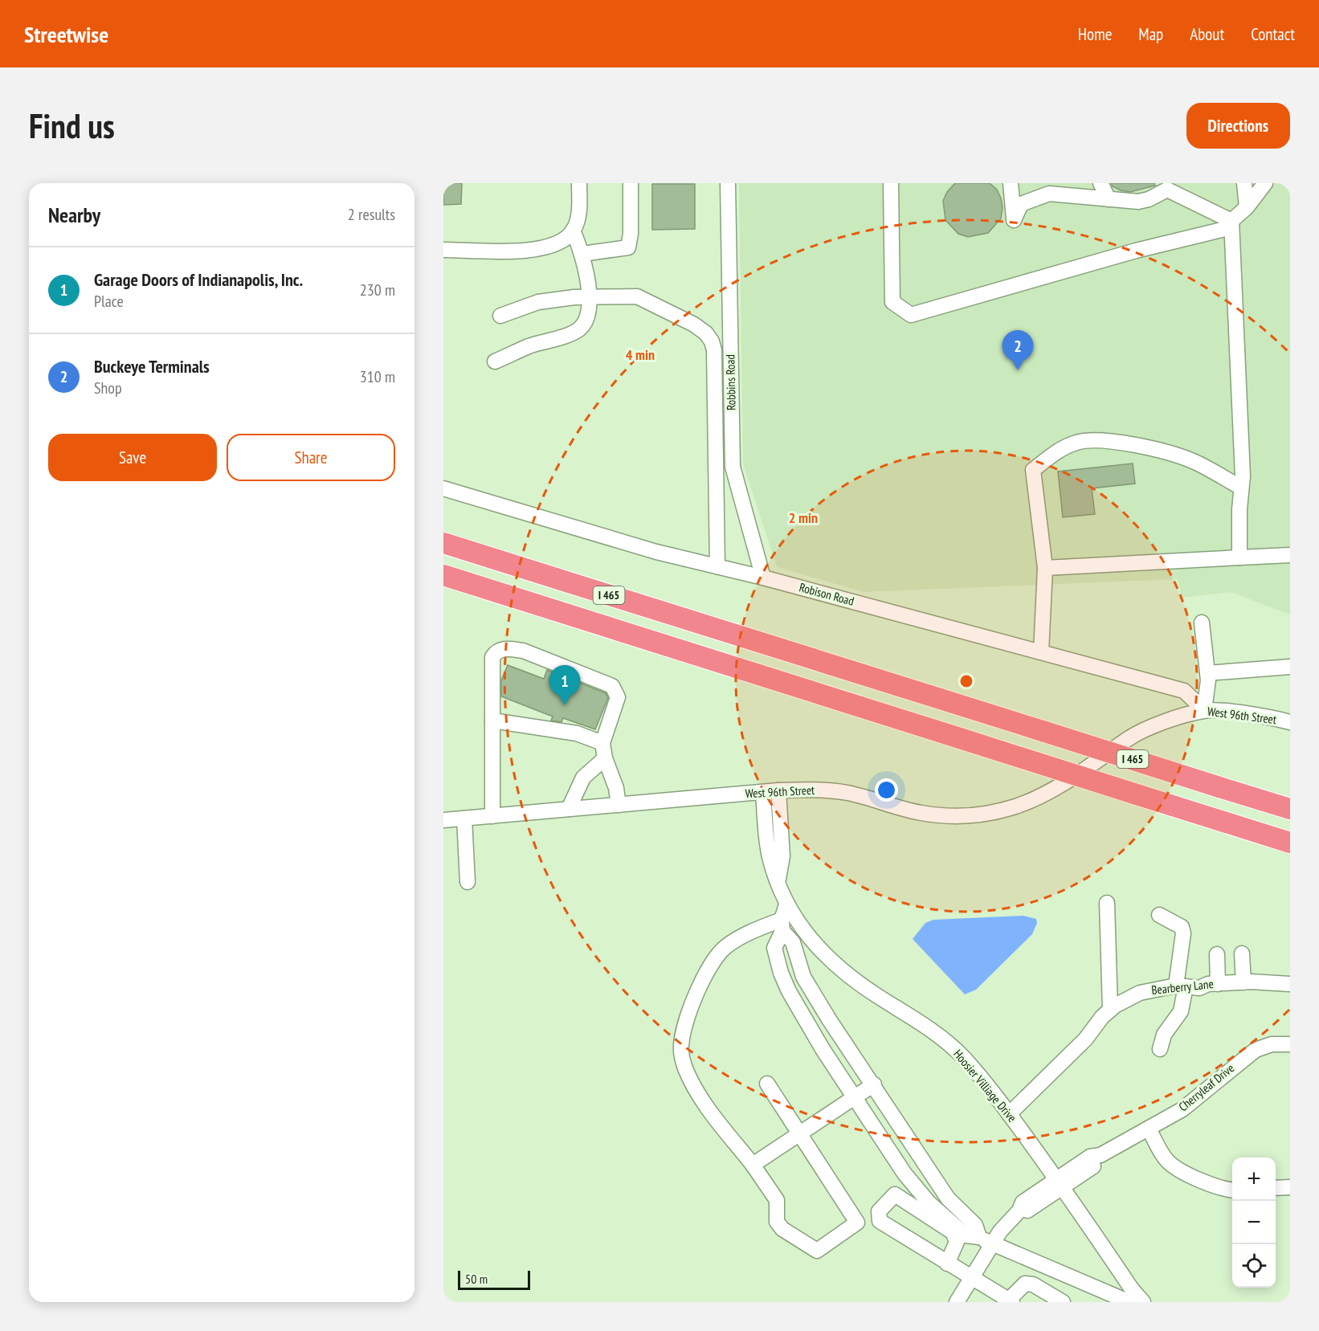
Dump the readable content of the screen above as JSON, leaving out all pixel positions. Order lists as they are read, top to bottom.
{
  "streets": {
    "highway": ["I 465"],
    "street": [
      "Robbins Road",
      "Robison Road",
      "West 96th Street",
      "Bearberry Lane",
      "Hoosier Villiage Drive",
      "Cherryleaf Drive"
    ]
  },
  "crossings": [
    ["Robbins Road", "Robison Road"],
    ["Robison Road", "West 96th Street"],
    ["West 96th Street", "Hoosier Villiage Drive"],
    ["Bearberry Lane", "Hoosier Villiage Drive"],
    ["Hoosier Villiage Drive", "Cherryleaf Drive"]
  ],
  "scale_bar": "50 m",
  "page": {
    "header": "Streetwise",
    "nav": [
      "Home",
      "Map",
      "About",
      "Contact"
    ],
    "buttons": [
      "Directions",
      ["Save", "Share"]
    ],
    "title": "Find us",
    "heading": ["Nearby", "2 results"],
    "list": [
      {
        "mark": "1",
        "name": "Garage Doors of Indianapolis, Inc.",
        "note": "Place",
        "value": "230 m"
      },
      {
        "mark": "2",
        "name": "Buckeye Terminals",
        "note": "Shop",
        "value": "310 m"
      }
    ],
    "pins": ["2", "1"],
    "map_buttons": ["+", "−"],
    "scale": "50 m"
  },
  "rings": ["4 min", "2 min"]
}
